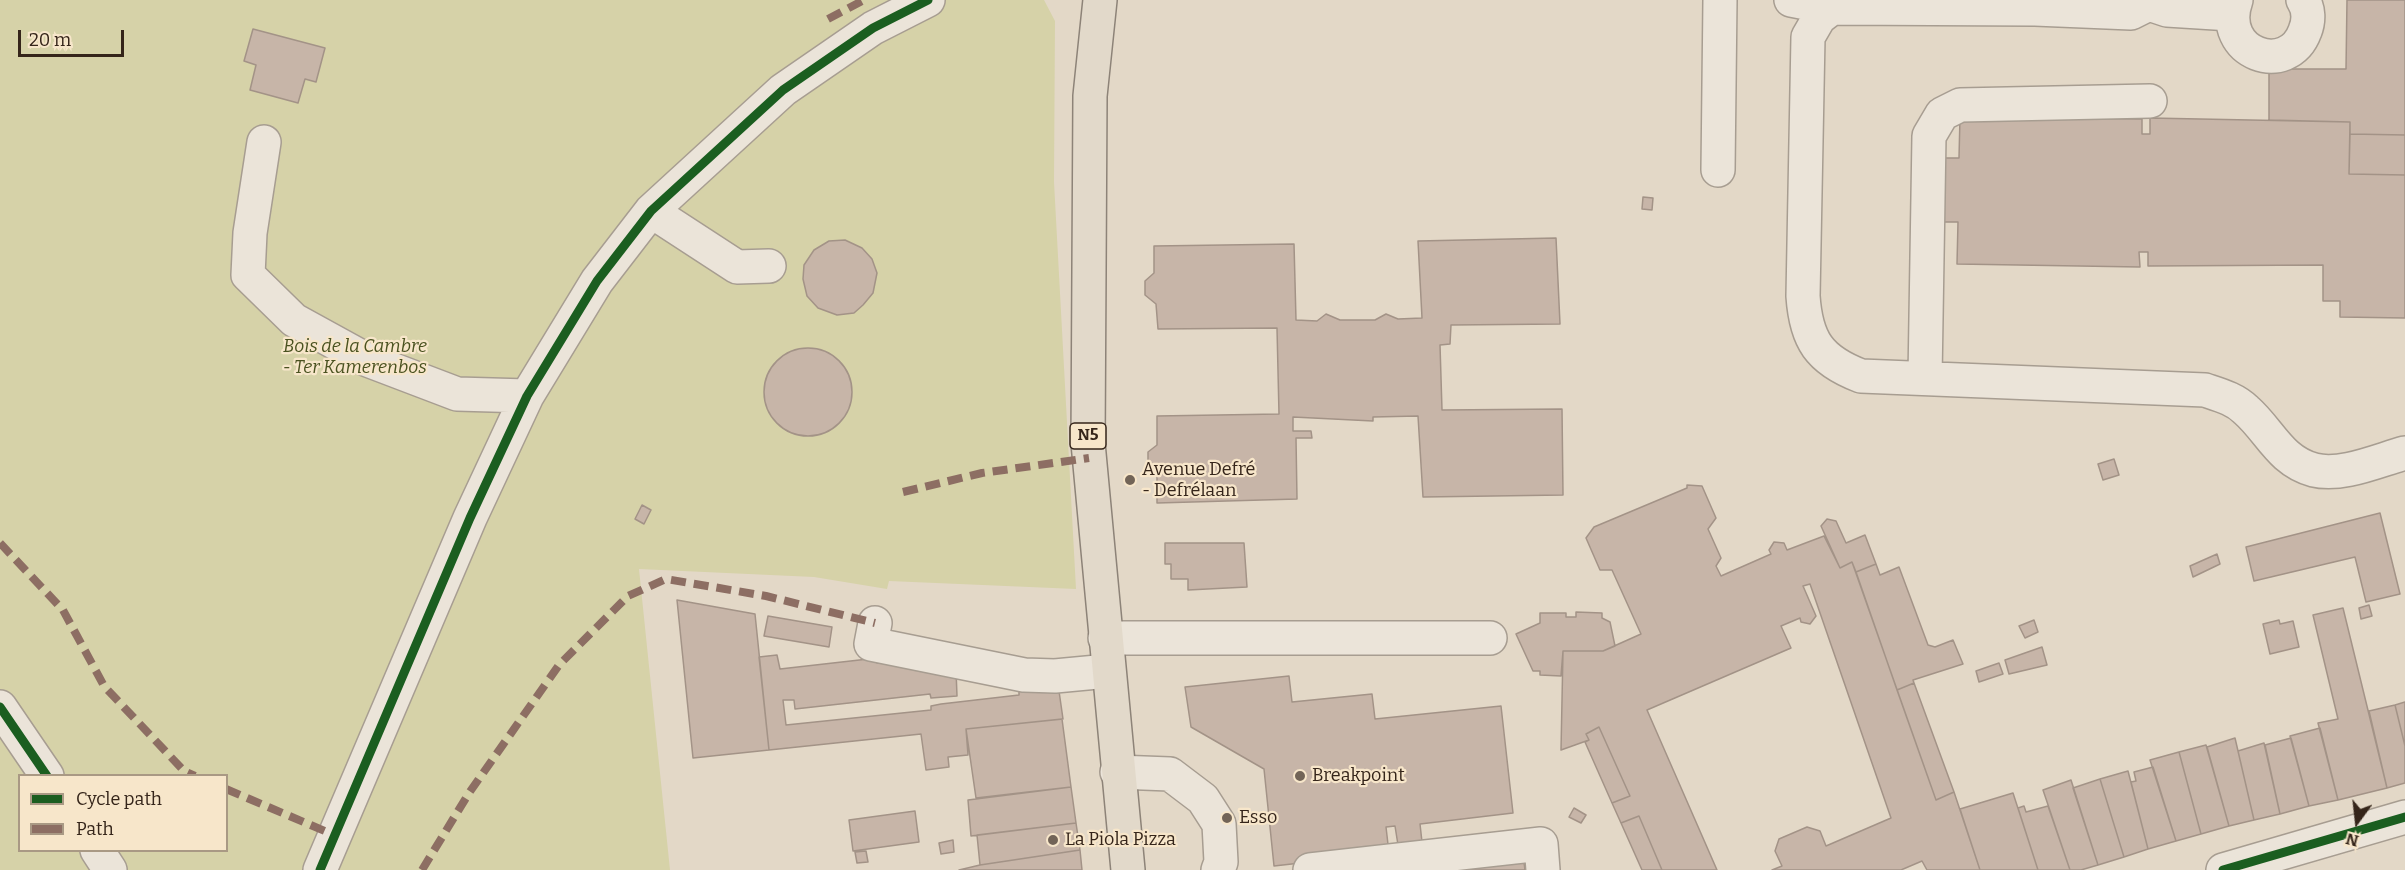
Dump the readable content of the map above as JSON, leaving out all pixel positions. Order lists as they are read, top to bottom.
{
  "streets": {
    "main road": ["N5"]
  },
  "parks": ["Bois de la Cambre - Ter Kamerenbos"],
  "places": [
    "Avenue Defré - Defrélaan",
    "Breakpoint",
    "Esso",
    "La Piola Pizza"
  ],
  "legend": ["Cycle path", "Path"],
  "scale_bar": "20 m",
  "north": "bottom"
}
